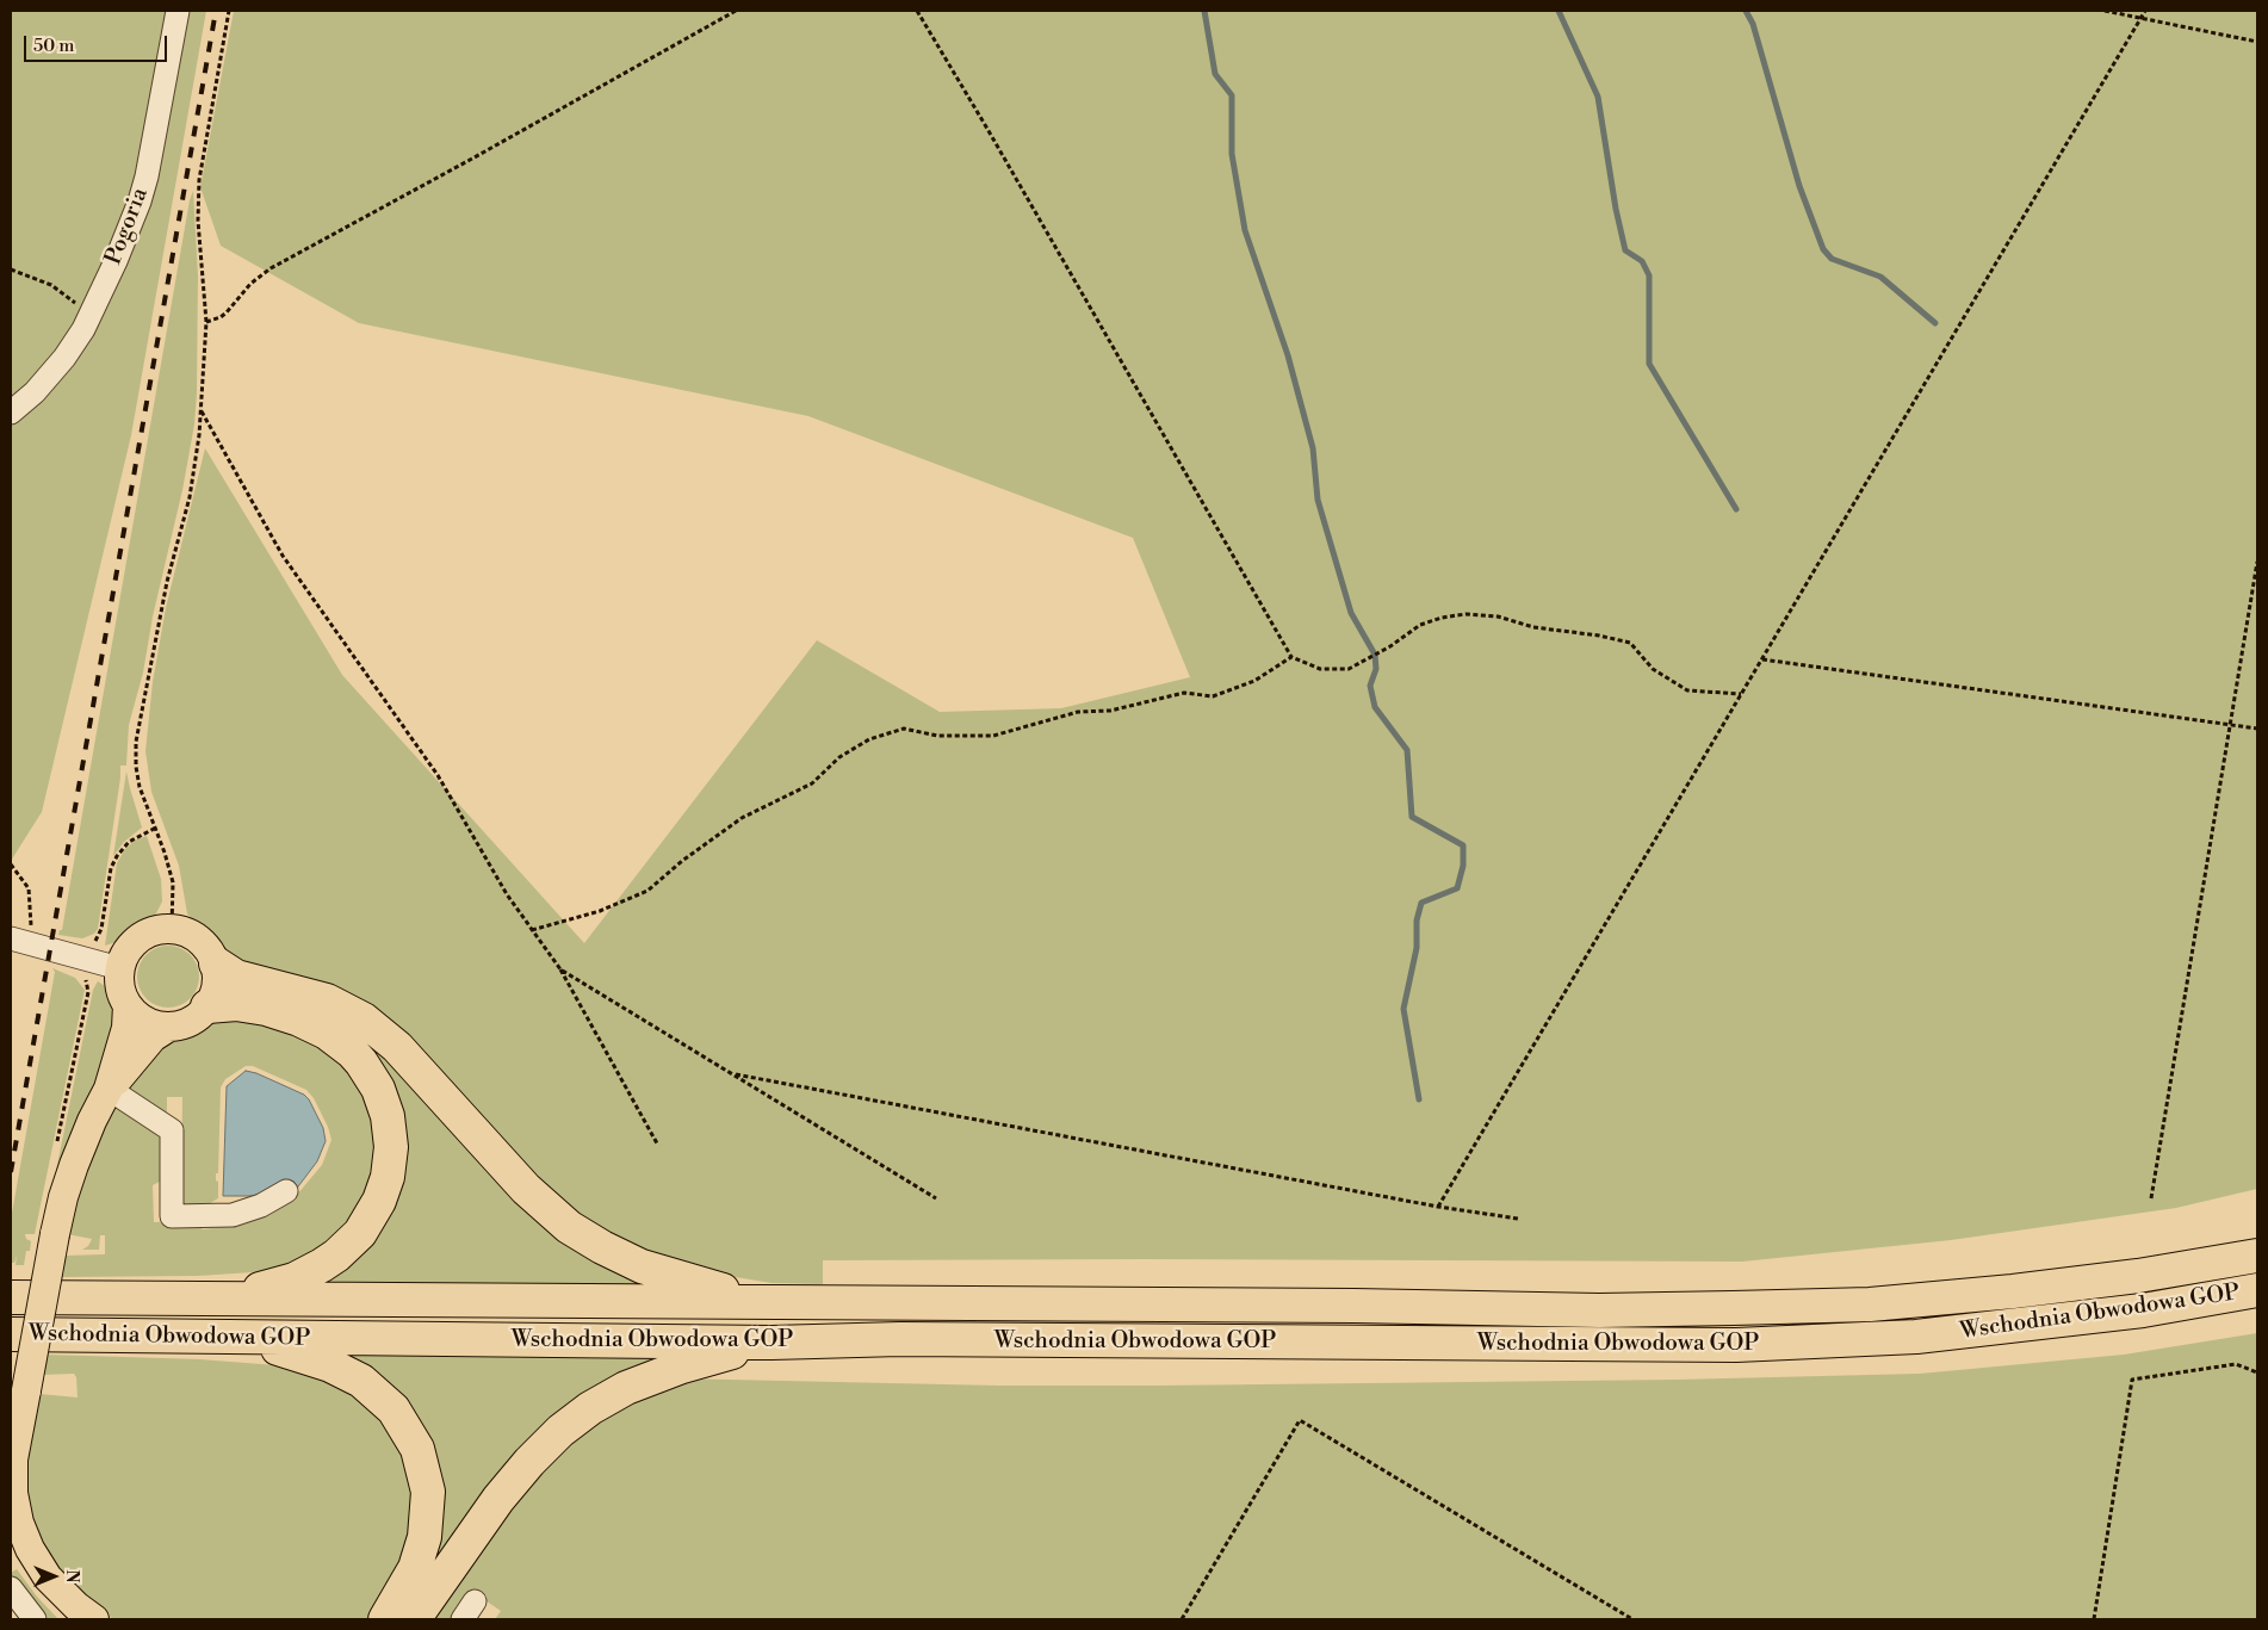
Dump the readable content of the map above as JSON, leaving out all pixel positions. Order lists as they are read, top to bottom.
{
  "streets": {
    "highway": ["Wschodnia Obwodowa GOP"],
    "street": ["Pogoria"]
  },
  "scale_bar": "50 m",
  "north": "right"
}
